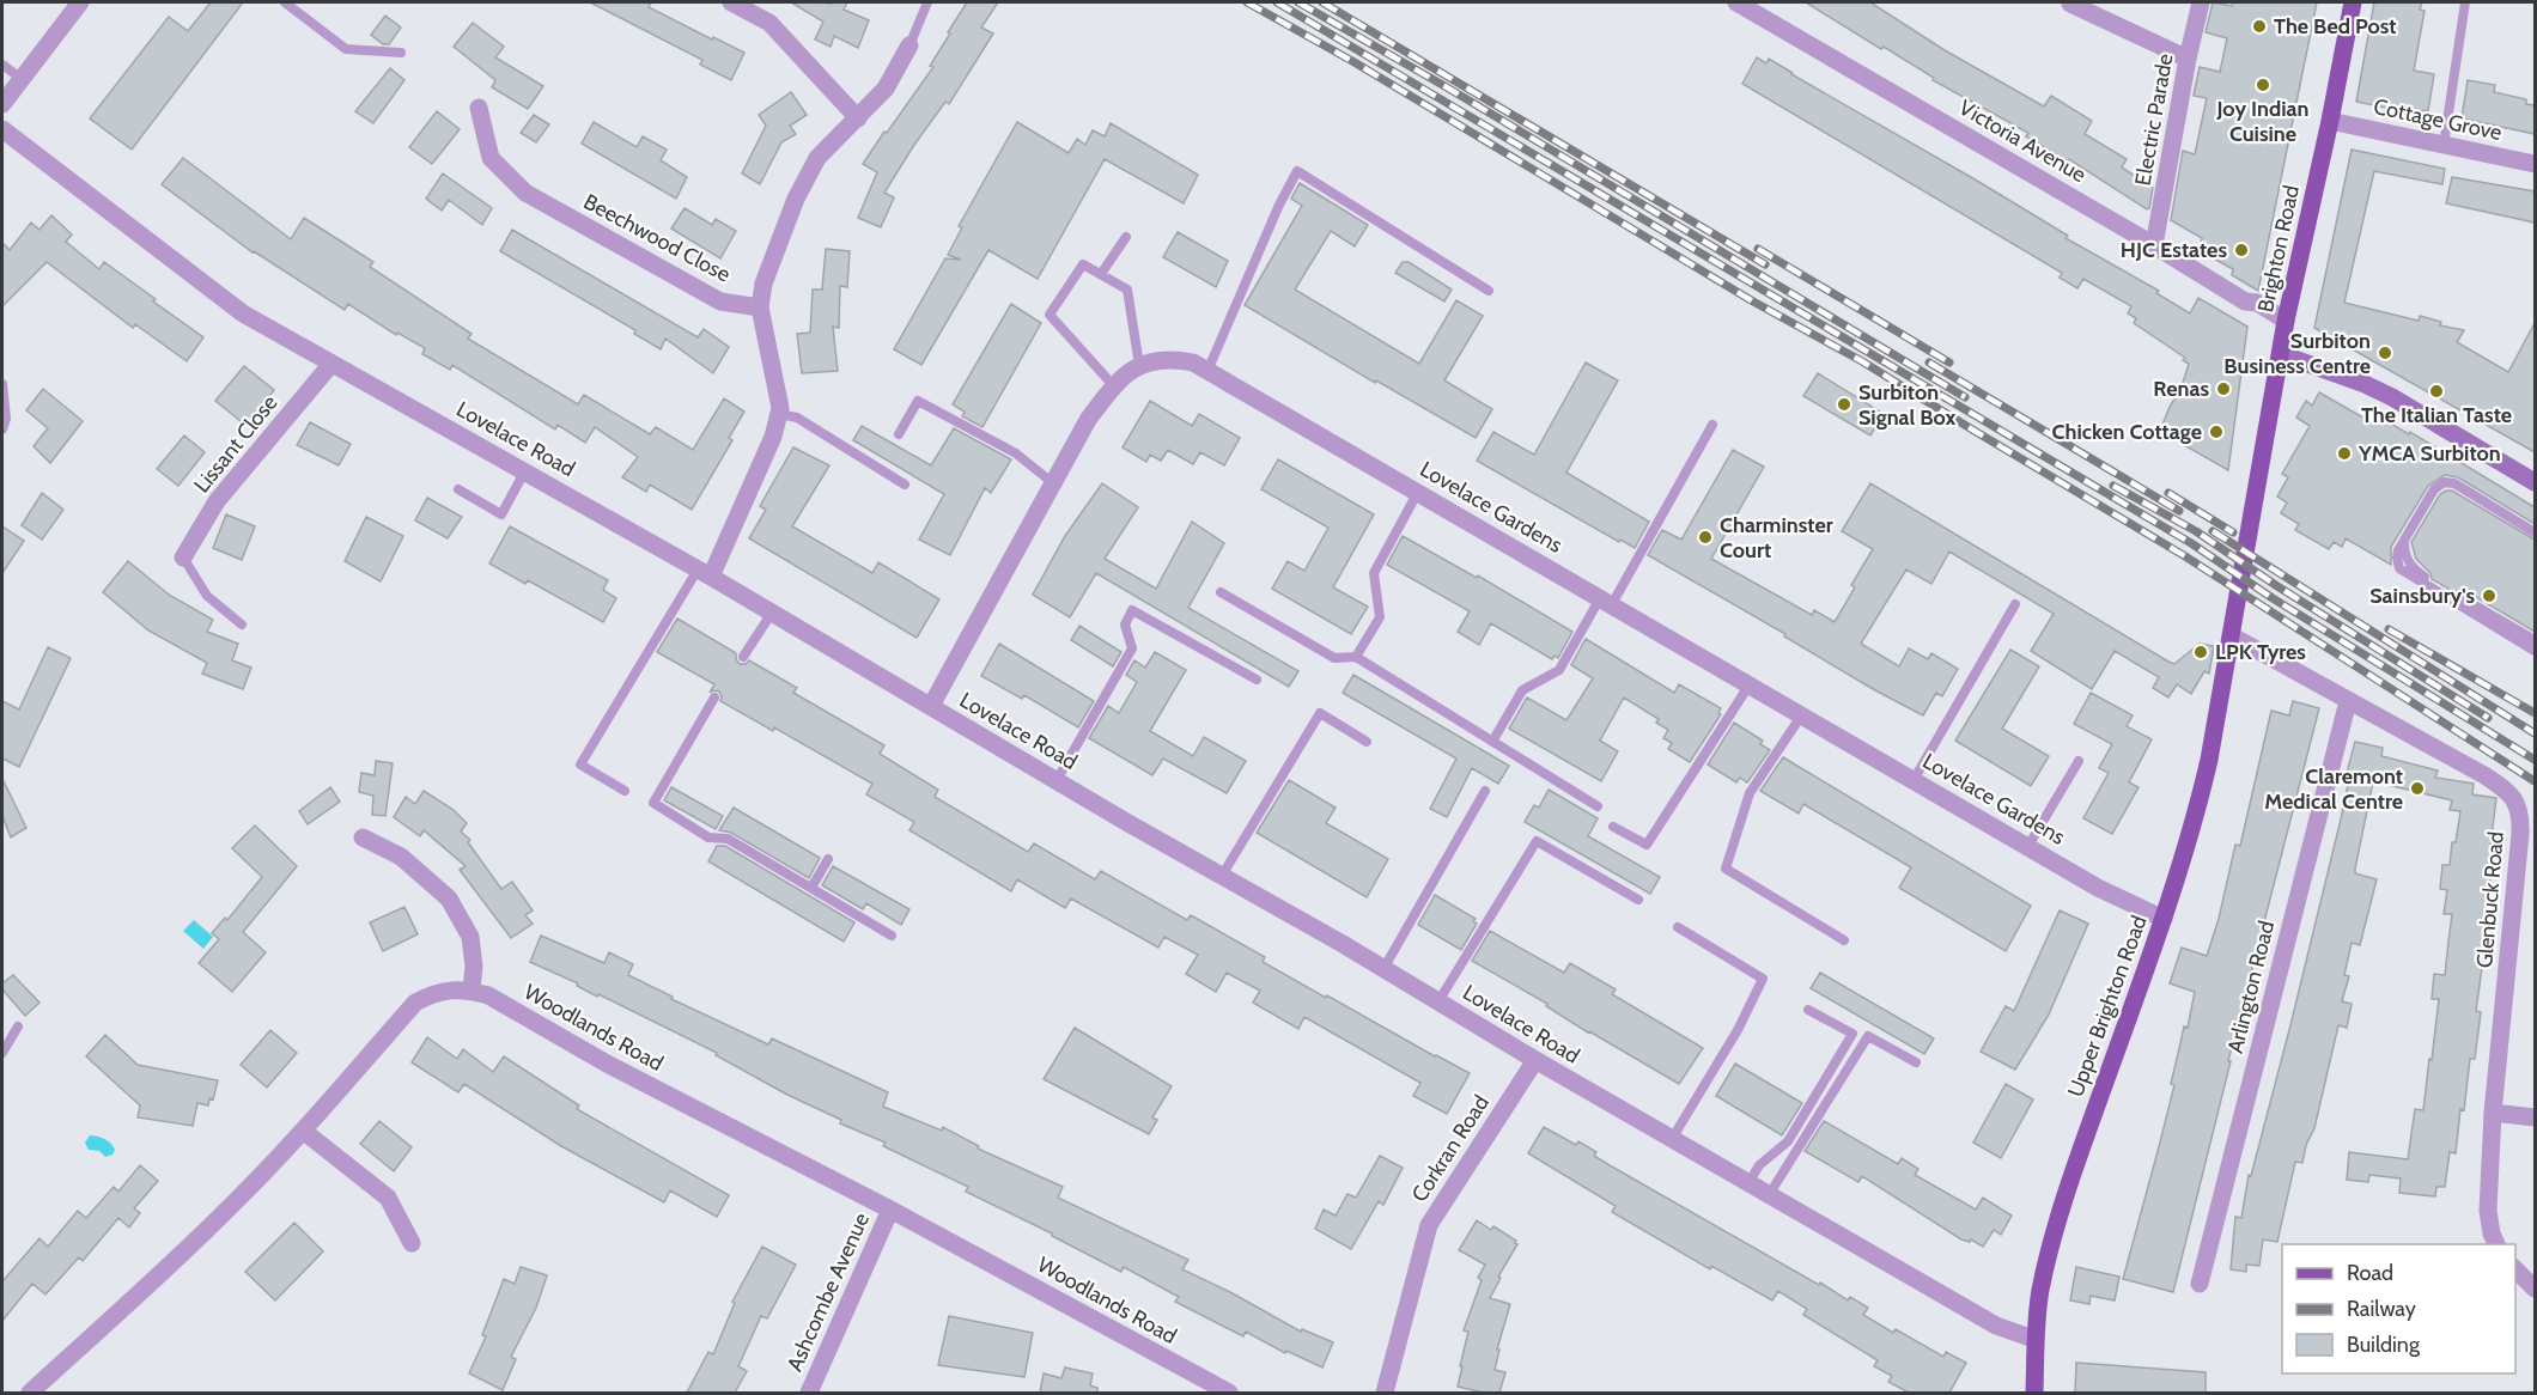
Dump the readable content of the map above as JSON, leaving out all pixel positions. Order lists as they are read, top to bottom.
{
  "streets": {
    "main road": ["Brighton Road", "Upper Brighton Road"],
    "street": [
      "Electric Parade",
      "Cottage Grove",
      "Victoria Avenue",
      "Beechwood Close",
      "Lovelace Road",
      "Lissant Close",
      "Lovelace Gardens",
      "Glenbuck Road",
      "Arlington Road",
      "Woodlands Road",
      "Corkran Road",
      "Ashcombe Avenue"
    ]
  },
  "crossings": [
    ["Electric Parade", "Victoria Avenue"],
    ["Cottage Grove", "Brighton Road"],
    ["Victoria Avenue", "Brighton Road"],
    ["Brighton Road", "Glenbuck Road"],
    ["Brighton Road", "Upper Brighton Road"],
    ["Lovelace Road", "Lissant Close"],
    ["Lovelace Road", "Upper Brighton Road"],
    ["Lovelace Road", "Corkran Road"],
    ["Lovelace Gardens", "Upper Brighton Road"],
    ["Glenbuck Road", "Arlington Road"],
    ["Glenbuck Road", "Upper Brighton Road"],
    ["Woodlands Road", "Ashcombe Avenue"]
  ],
  "places": [
    "The Bed Post",
    "Joy Indian Cuisine",
    "HJC Estates",
    "Surbiton Business Centre",
    "Renas",
    "The Italian Taste",
    "Surbiton Signal Box",
    "Chicken Cottage",
    "YMCA Surbiton",
    "Charminster Court",
    "Sainsbury's",
    "LPK Tyres",
    "Claremont Medical Centre"
  ],
  "legend": ["Road", "Railway", "Building"]
}
